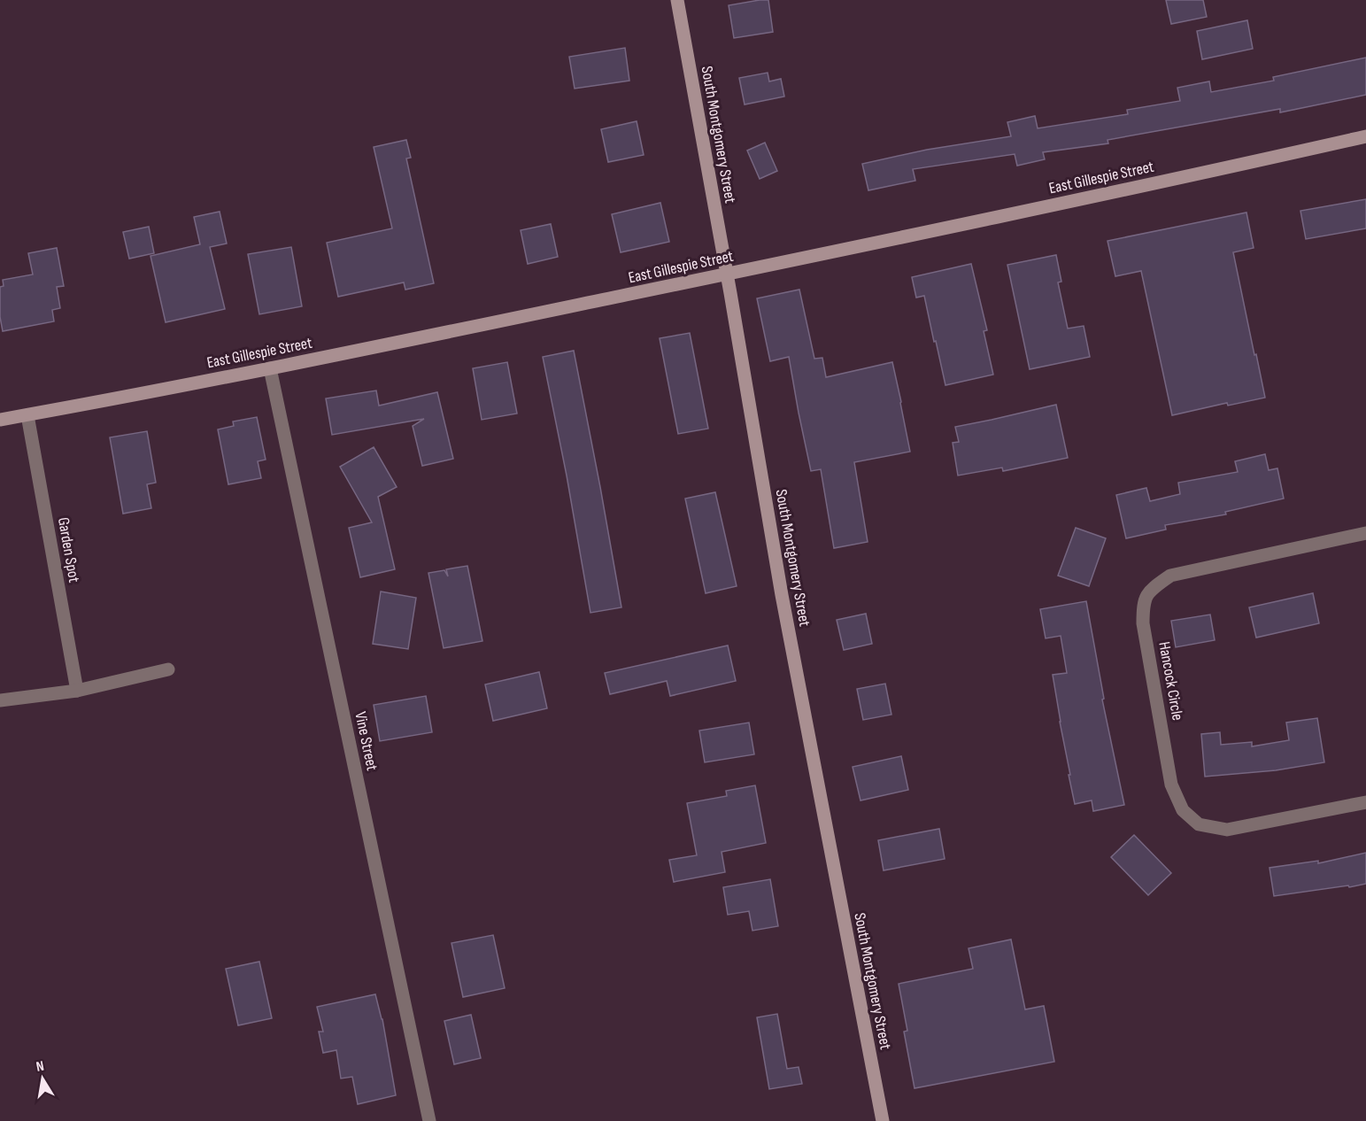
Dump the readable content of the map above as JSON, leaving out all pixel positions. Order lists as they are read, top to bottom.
{
  "streets": {
    "street": [
      "South Montgomery Street",
      "East Gillespie Street",
      "Garden Spot",
      "Hancock Circle",
      "Vine Street"
    ]
  },
  "crossings": [
    ["South Montgomery Street", "East Gillespie Street"],
    ["East Gillespie Street", "Garden Spot"],
    ["East Gillespie Street", "Vine Street"]
  ],
  "north": "top"
}
